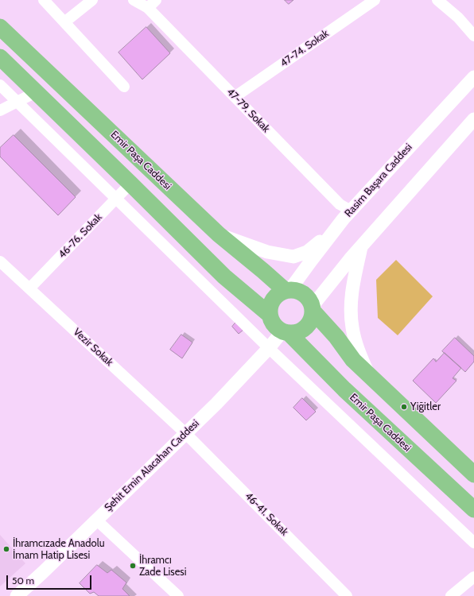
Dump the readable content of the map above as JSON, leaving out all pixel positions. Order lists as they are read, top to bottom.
{
  "streets": {
    "main road": ["Emir Paşa Caddesi"],
    "street": [
      "47-74. Sokak",
      "47-79. Sokak",
      "Rasim Başara Caddesi",
      "46-76. Sokak",
      "Vezir Sokak",
      "Şehit Emin Alacahan Caddesi",
      "46-41. Sokak"
    ]
  },
  "crossings": [
    ["47-74. Sokak", "47-79. Sokak"],
    ["47-79. Sokak", "Rasim Başara Caddesi"],
    ["Emir Paşa Caddesi", "Rasim Başara Caddesi"],
    ["Emir Paşa Caddesi", "Şehit Emin Alacahan Caddesi"],
    ["Rasim Başara Caddesi", "Şehit Emin Alacahan Caddesi"],
    ["46-76. Sokak", "Vezir Sokak"],
    ["Vezir Sokak", "Şehit Emin Alacahan Caddesi"],
    ["Vezir Sokak", "46-41. Sokak"],
    ["Şehit Emin Alacahan Caddesi", "46-41. Sokak"]
  ],
  "places": ["Yiğitler", "İhramcızade Anadolu İmam Hatip Lisesi", "İhramcı Zade Lisesi"],
  "scale_bar": "50 m"
}
